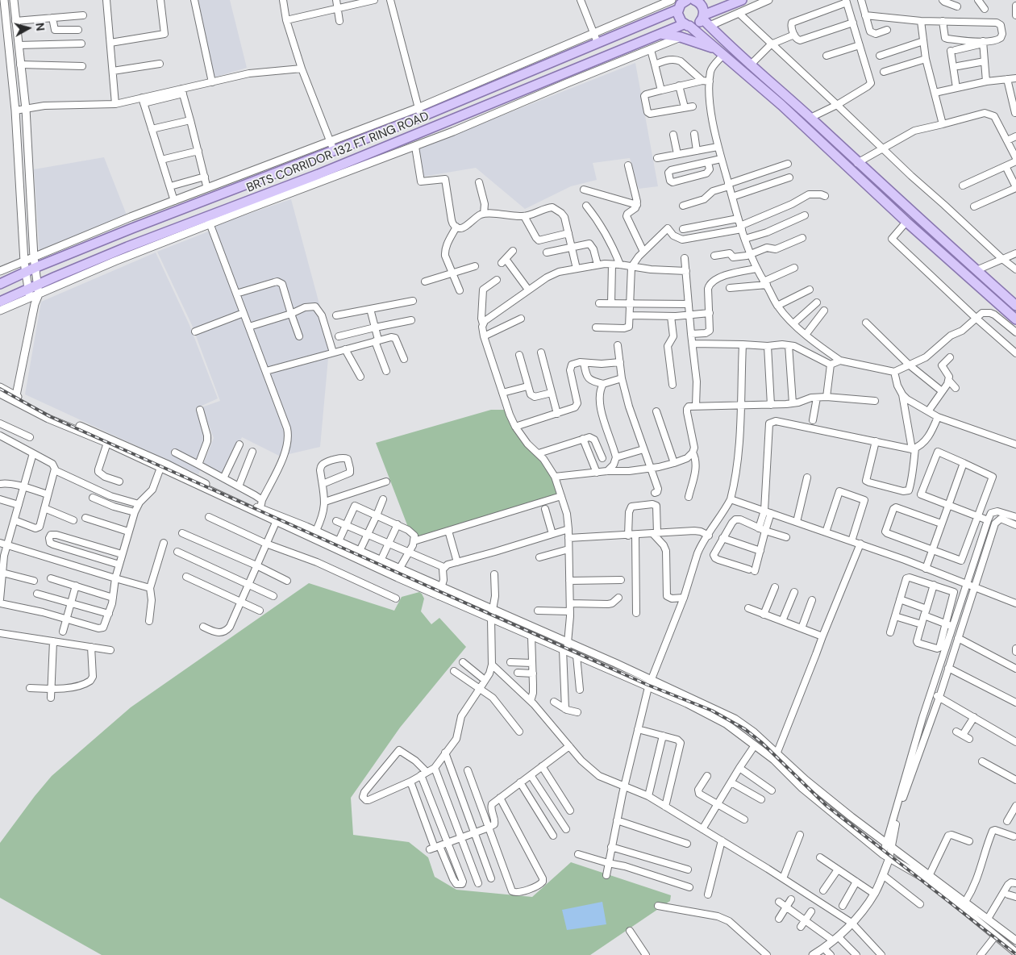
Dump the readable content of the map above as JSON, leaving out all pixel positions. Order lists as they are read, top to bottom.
{
  "streets": {
    "main road": ["BRTS CORRIDOR 132 FT RING ROAD"]
  },
  "north": "right"
}
